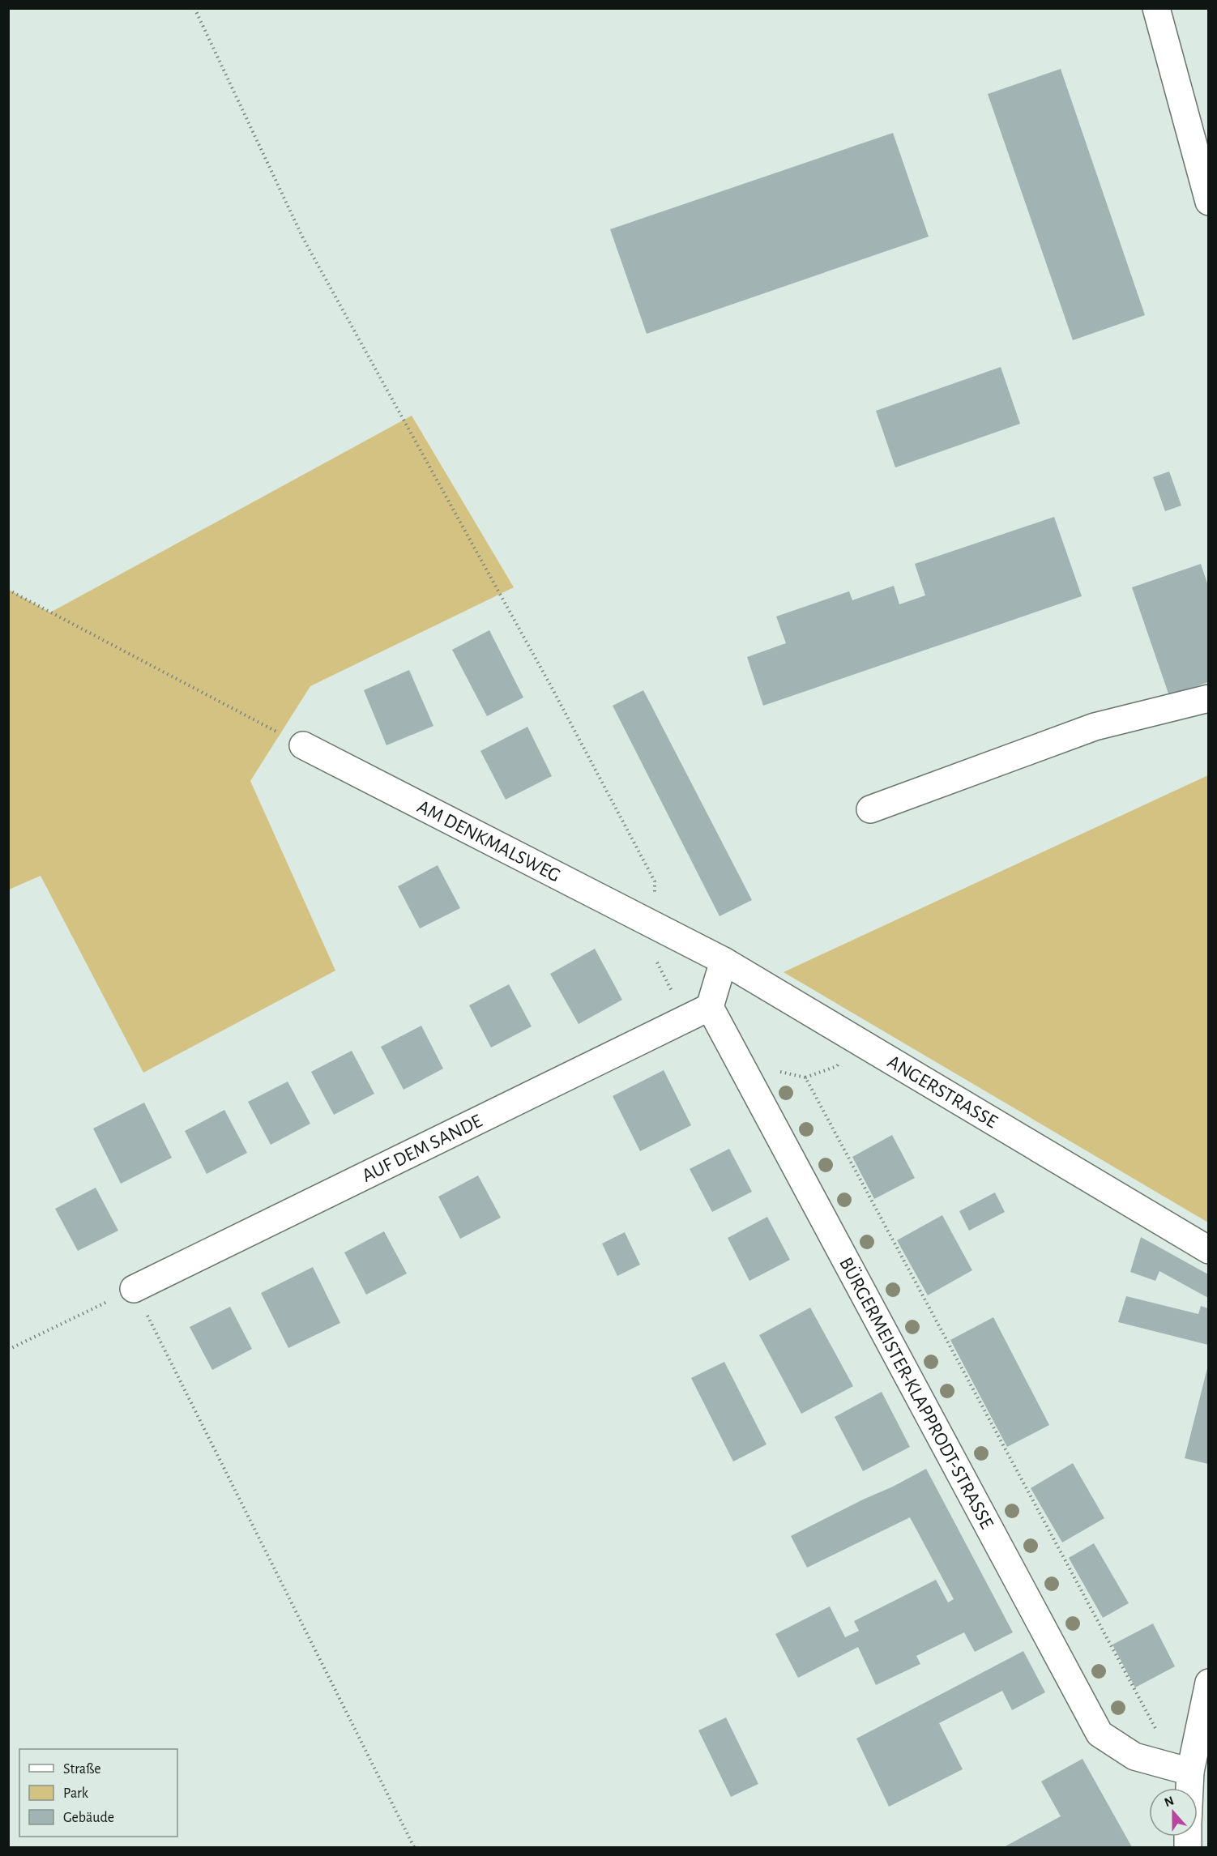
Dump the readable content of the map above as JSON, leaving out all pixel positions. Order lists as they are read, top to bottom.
{
  "streets": {
    "street": [
      "AM DENKMALSWEG",
      "ANGERSTRASSE",
      "AUF DEM SANDE",
      "BÜRGERMEISTER-KLAPPRODT-STRASSE"
    ]
  },
  "crossings": [
    ["AM DENKMALSWEG", "ANGERSTRASSE"],
    ["AUF DEM SANDE", "BÜRGERMEISTER-KLAPPRODT-STRASSE"]
  ],
  "legend": ["Straße", "Park", "Gebäude"],
  "north": "top"
}
